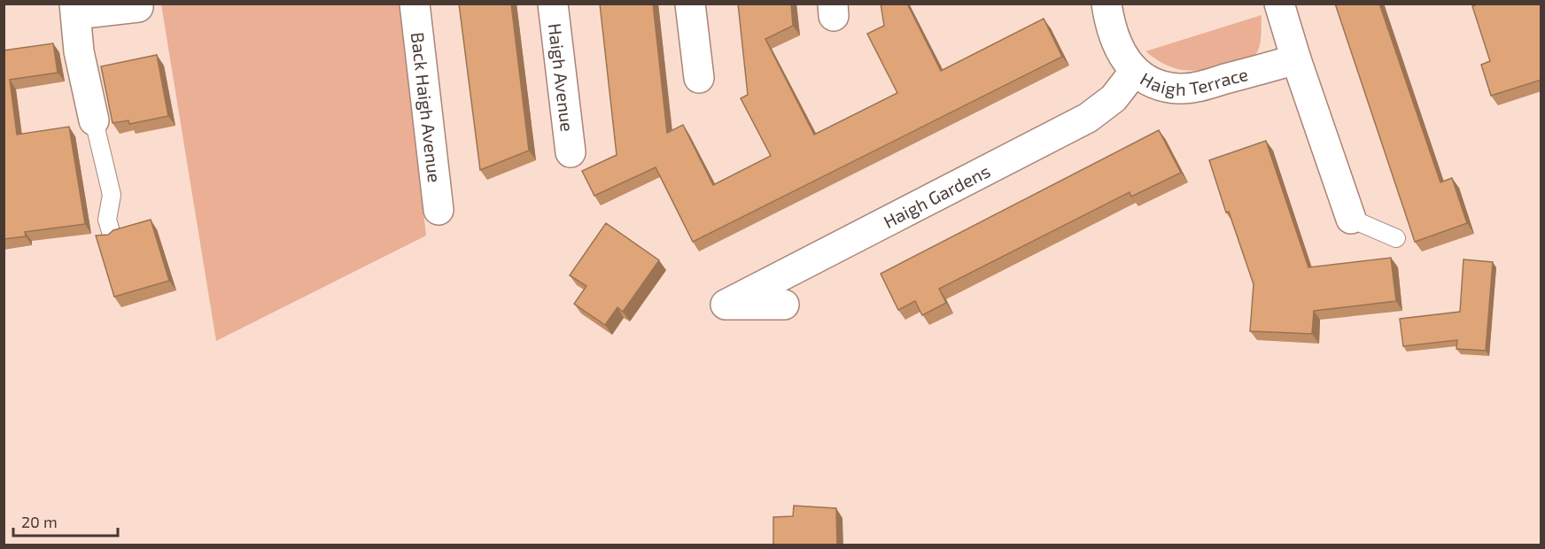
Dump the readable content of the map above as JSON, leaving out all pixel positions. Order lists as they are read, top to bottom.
{
  "streets": {
    "street": [
      "Haigh Terrace",
      "Haigh Avenue",
      "Back Haigh Avenue",
      "Haigh Gardens"
    ]
  },
  "crossings": [
    ["Haigh Terrace", "Haigh Gardens"]
  ],
  "scale_bar": "20 m"
}
